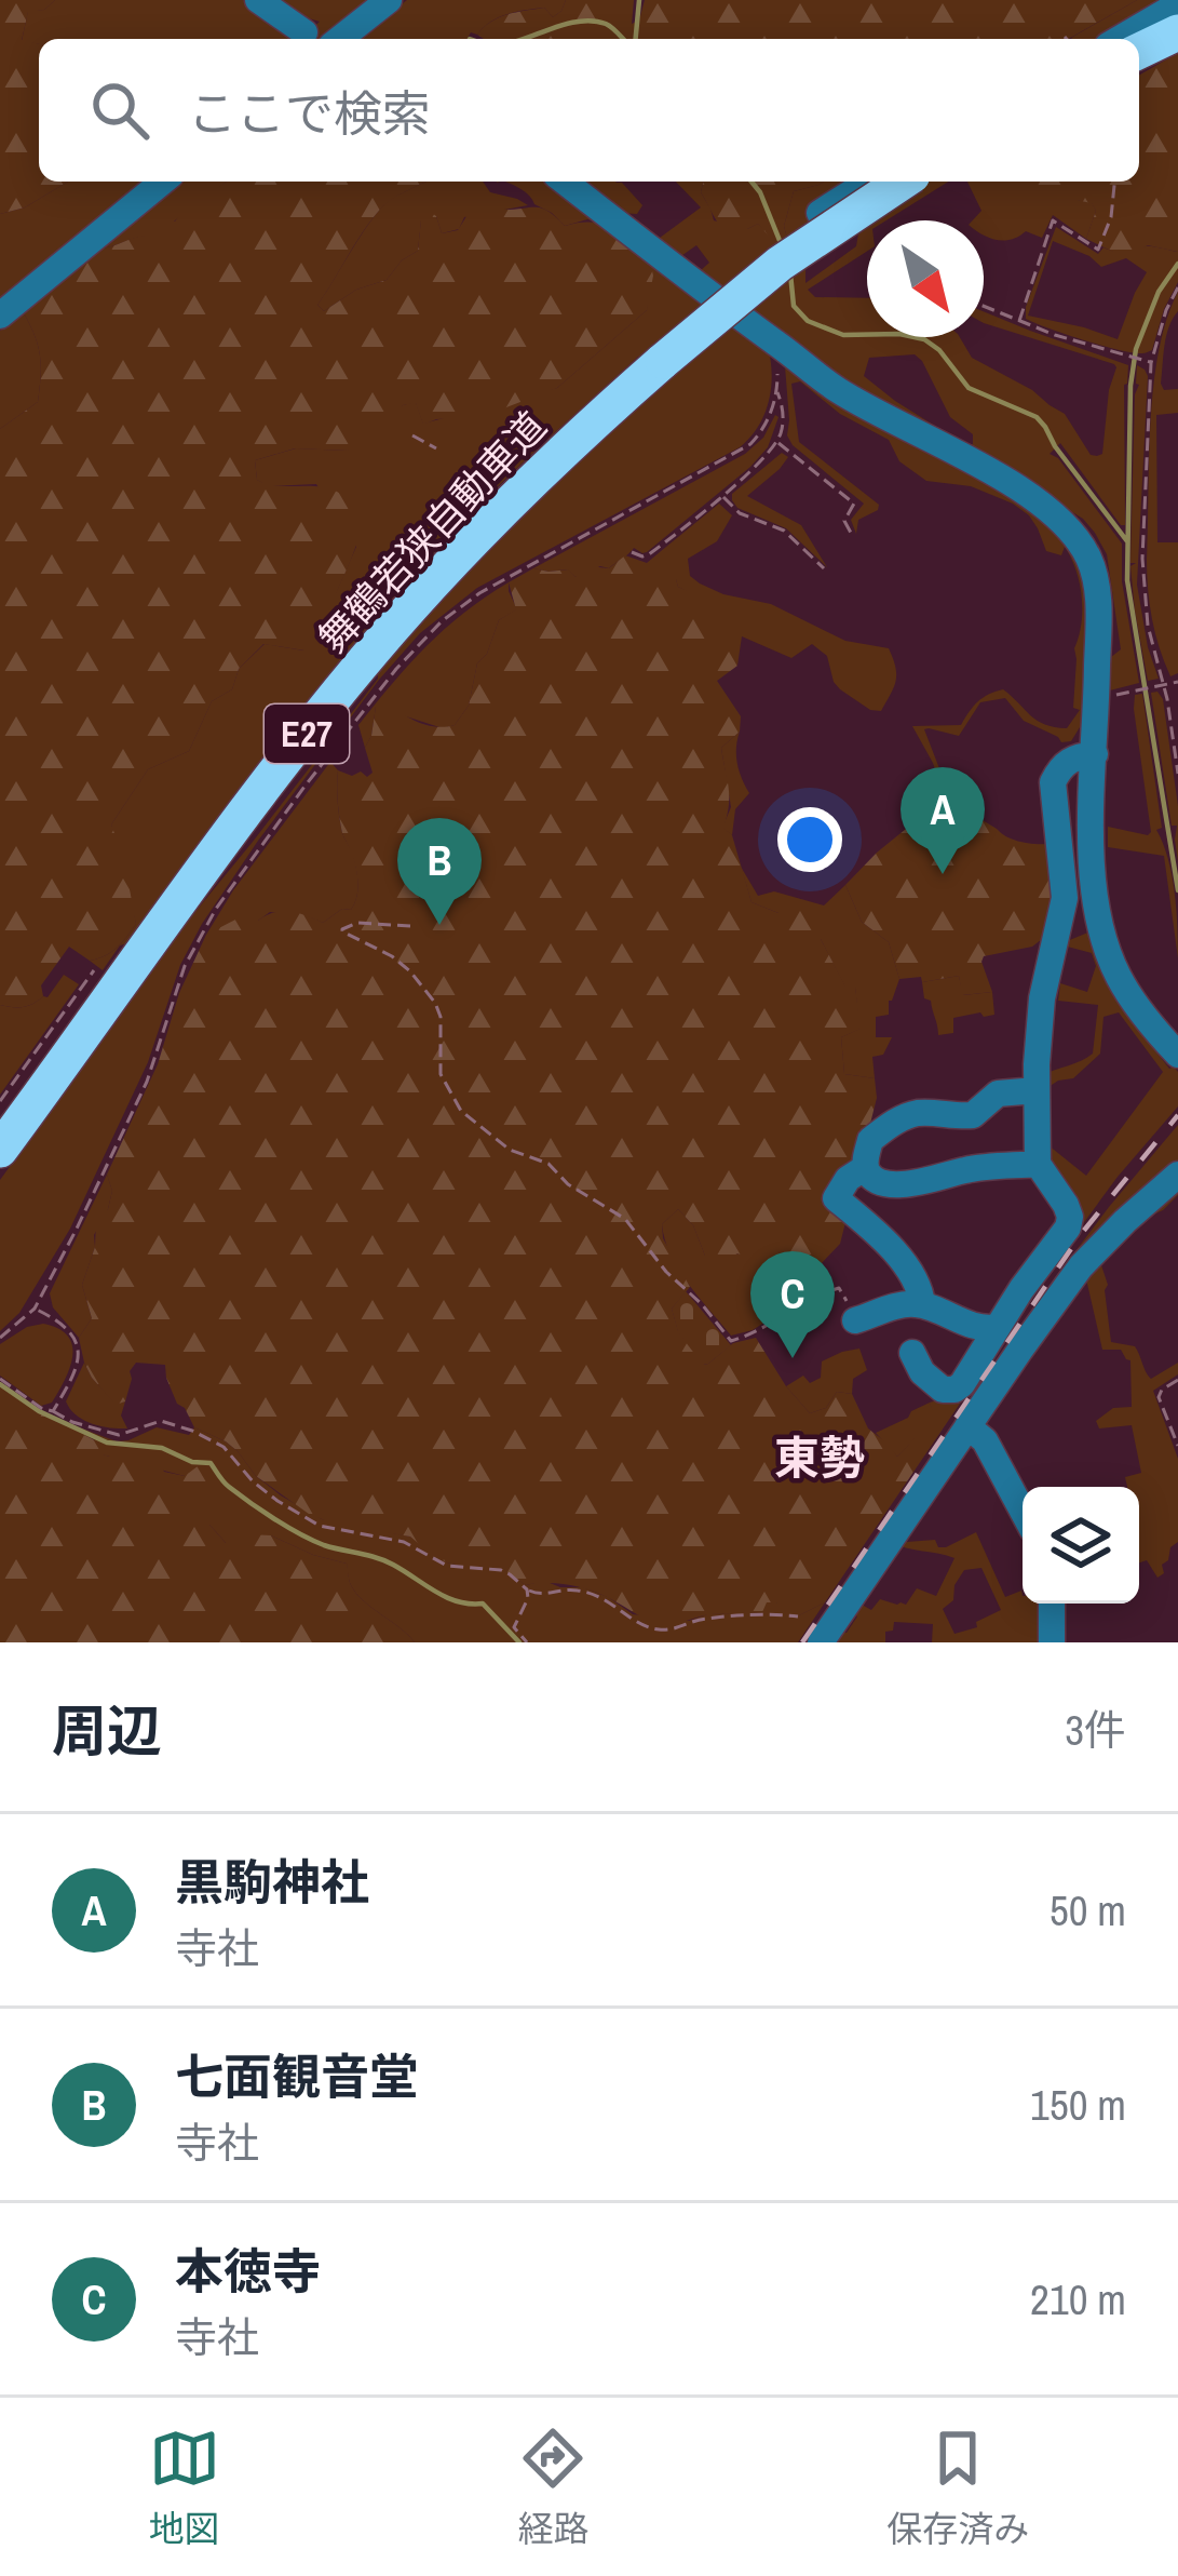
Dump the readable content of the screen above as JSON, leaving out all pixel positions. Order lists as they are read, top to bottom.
{
  "streets": {
    "highway": ["舞鶴若狭自動車道", "E27"]
  },
  "districts": ["東勢"],
  "north": "bottom right",
  "page": {
    "search": "ここで検索",
    "pins": ["A", "B", "C"],
    "heading": ["周辺", "3件"],
    "list": [
      {
        "mark": "A",
        "name": "黒駒神社",
        "note": "寺社",
        "value": "50 m"
      },
      {
        "mark": "B",
        "name": "七面観音堂",
        "note": "寺社",
        "value": "150 m"
      },
      {
        "mark": "C",
        "name": "本徳寺",
        "note": "寺社",
        "value": "210 m"
      }
    ],
    "nav": ["地図", "経路", "保存済み"]
  }
}
